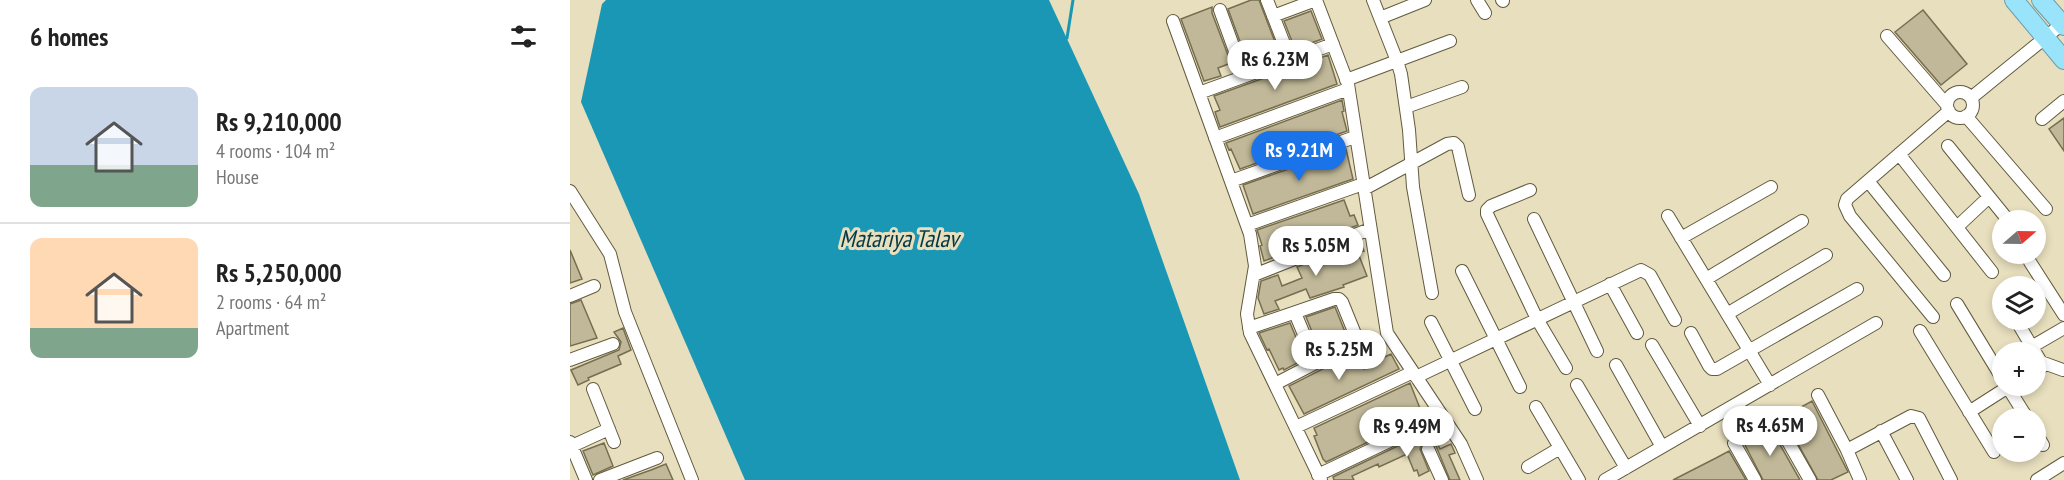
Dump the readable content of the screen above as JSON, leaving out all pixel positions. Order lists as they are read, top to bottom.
{
  "water": ["Matariya Talav"],
  "north": "right",
  "page": {
    "heading": "6 homes",
    "price": [
      "Rs 6.23M",
      "Rs 9.21M",
      "Rs 5.05M",
      "Rs 5.25M",
      "Rs 4.65M",
      "Rs 9.49M"
    ],
    "list": [
      {
        "name": "Rs 9,210,000",
        "note": "4 rooms · 104 m² · House"
      },
      {
        "name": "Rs 5,250,000",
        "note": "2 rooms · 64 m² · Apartment"
      }
    ],
    "map_buttons": ["+", "−"]
  }
}
